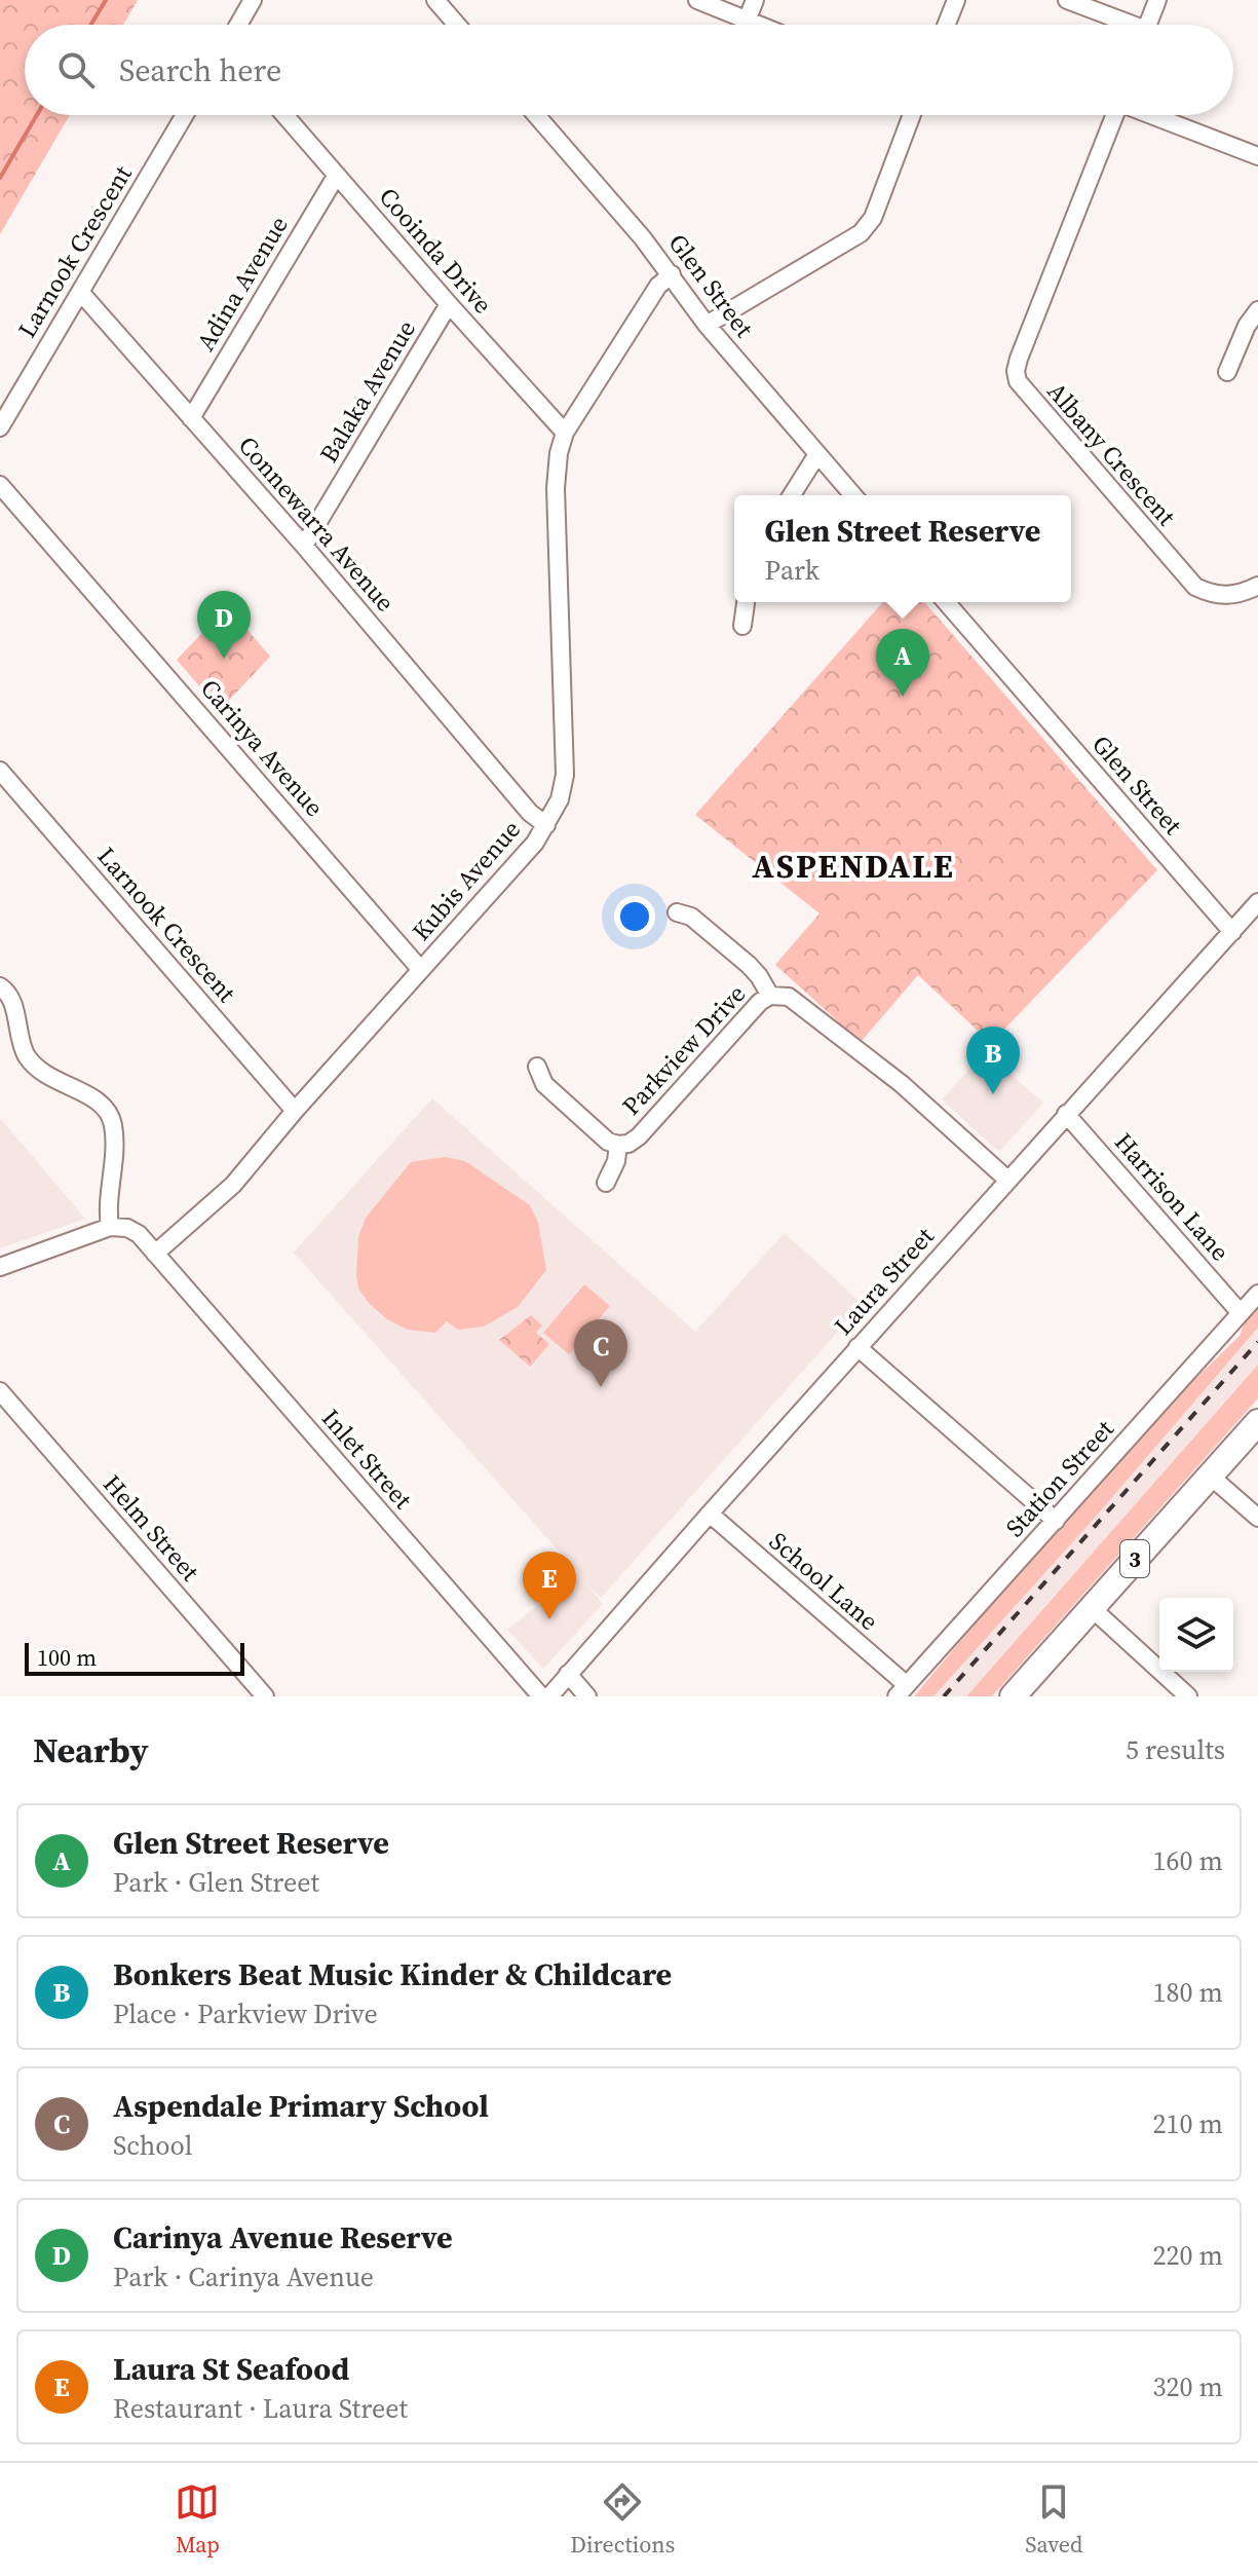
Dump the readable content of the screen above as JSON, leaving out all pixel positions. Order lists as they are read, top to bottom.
{
  "streets": {
    "highway": ["3"],
    "street": [
      "Cooinda Drive",
      "Larnook Crescent",
      "Adina Avenue",
      "Glen Street",
      "Balaka Avenue",
      "Albany Crescent",
      "Connewarra Avenue",
      "Carinya Avenue",
      "Kubis Avenue",
      "Parkview Drive",
      "Harrison Lane",
      "Laura Street",
      "Inlet Street",
      "Station Street",
      "Helm Street",
      "School Lane"
    ]
  },
  "crossings": [
    ["Cooinda Drive", "Adina Avenue"],
    ["Cooinda Drive", "Balaka Avenue"],
    ["Cooinda Drive", "Kubis Avenue"],
    ["Larnook Crescent", "Connewarra Avenue"],
    ["Larnook Crescent", "Kubis Avenue"],
    ["Adina Avenue", "Connewarra Avenue"],
    ["Glen Street", "Kubis Avenue"],
    ["Glen Street", "Laura Street"],
    ["Balaka Avenue", "Connewarra Avenue"],
    ["Connewarra Avenue", "Kubis Avenue"],
    ["Carinya Avenue", "Kubis Avenue"],
    ["Kubis Avenue", "Inlet Street"],
    ["Parkview Drive", "Laura Street"],
    ["Harrison Lane", "Laura Street"],
    ["Harrison Lane", "Station Street"],
    ["Laura Street", "School Lane"],
    ["Station Street", "School Lane"]
  ],
  "districts": ["ASPENDALE"],
  "scale_bar": "100 m",
  "page": {
    "search": "Search here",
    "popup": ["Glen Street Reserve", "Park"],
    "pins": [
      "D",
      "A",
      "B",
      "C",
      "E"
    ],
    "scale": "100 m",
    "heading": ["Nearby", "5 results"],
    "list": [
      {
        "mark": "A",
        "name": "Glen Street Reserve",
        "note": "Park · Glen Street",
        "value": "160 m"
      },
      {
        "mark": "B",
        "name": "Bonkers Beat Music Kinder & Childcare",
        "note": "Place · Parkview Drive",
        "value": "180 m"
      },
      {
        "mark": "C",
        "name": "Aspendale Primary School",
        "note": "School",
        "value": "210 m"
      },
      {
        "mark": "D",
        "name": "Carinya Avenue Reserve",
        "note": "Park · Carinya Avenue",
        "value": "220 m"
      },
      {
        "mark": "E",
        "name": "Laura St Seafood",
        "note": "Restaurant · Laura Street",
        "value": "320 m"
      }
    ],
    "nav": ["Map", "Directions", "Saved"]
  }
}
